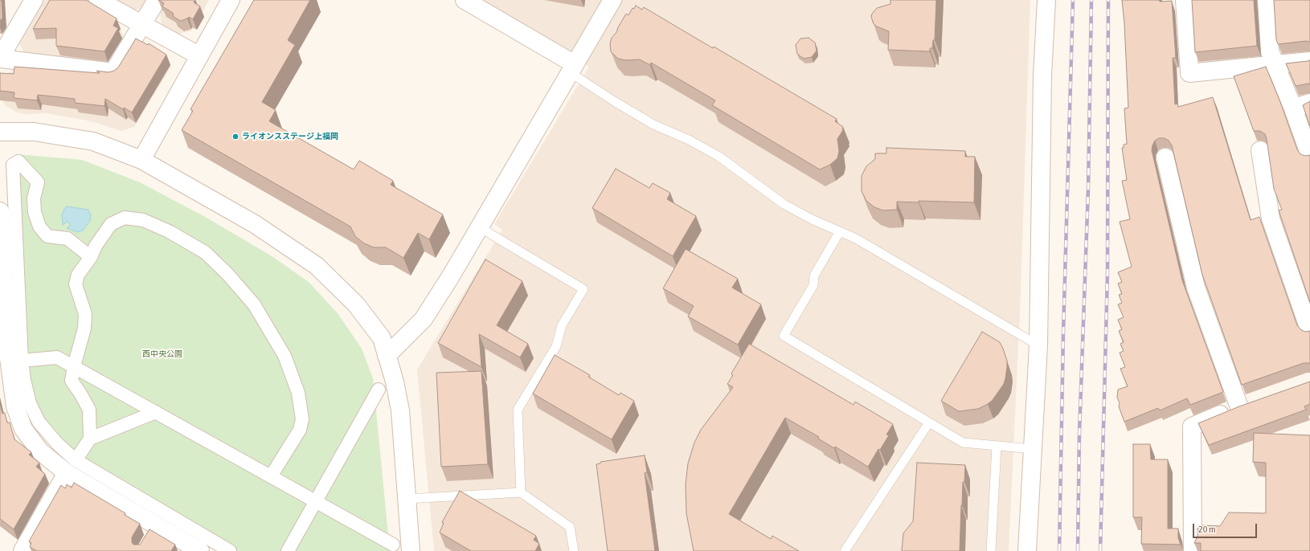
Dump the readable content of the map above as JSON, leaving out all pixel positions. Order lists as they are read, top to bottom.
{
  "parks": ["西中央公園"],
  "places": ["ライオンスステージ上福岡"],
  "scale_bar": "20 m"
}
